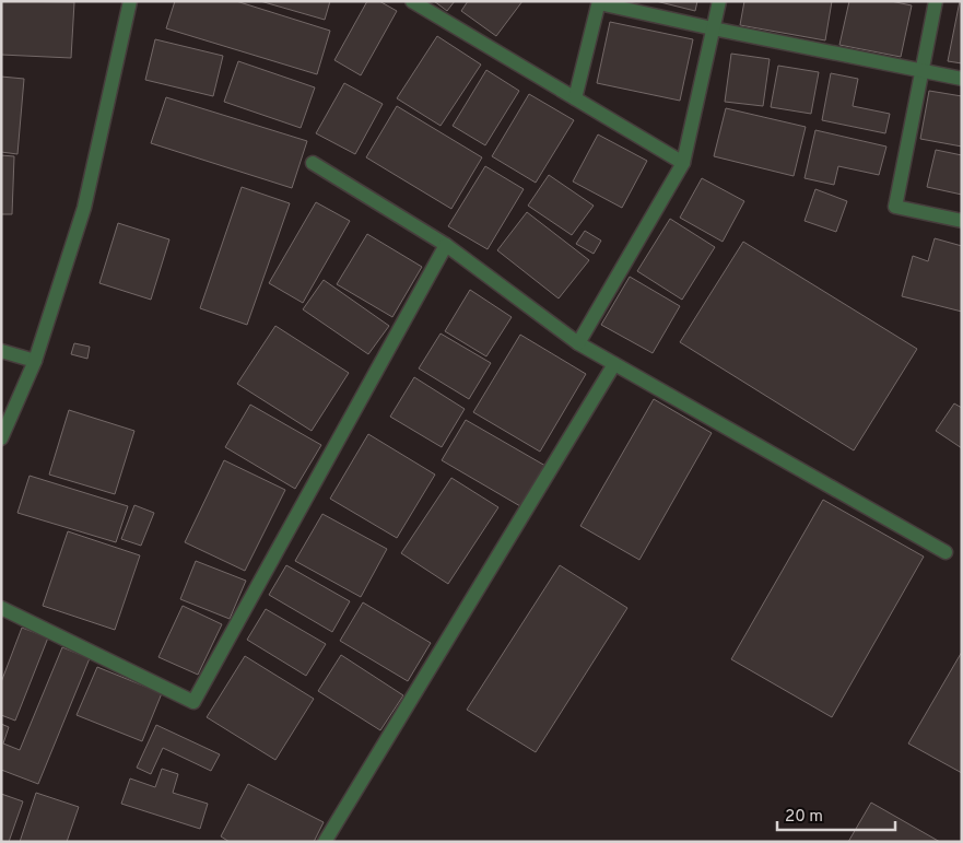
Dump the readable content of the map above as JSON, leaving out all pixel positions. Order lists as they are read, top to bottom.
{
  "scale_bar": "20 m"
}
